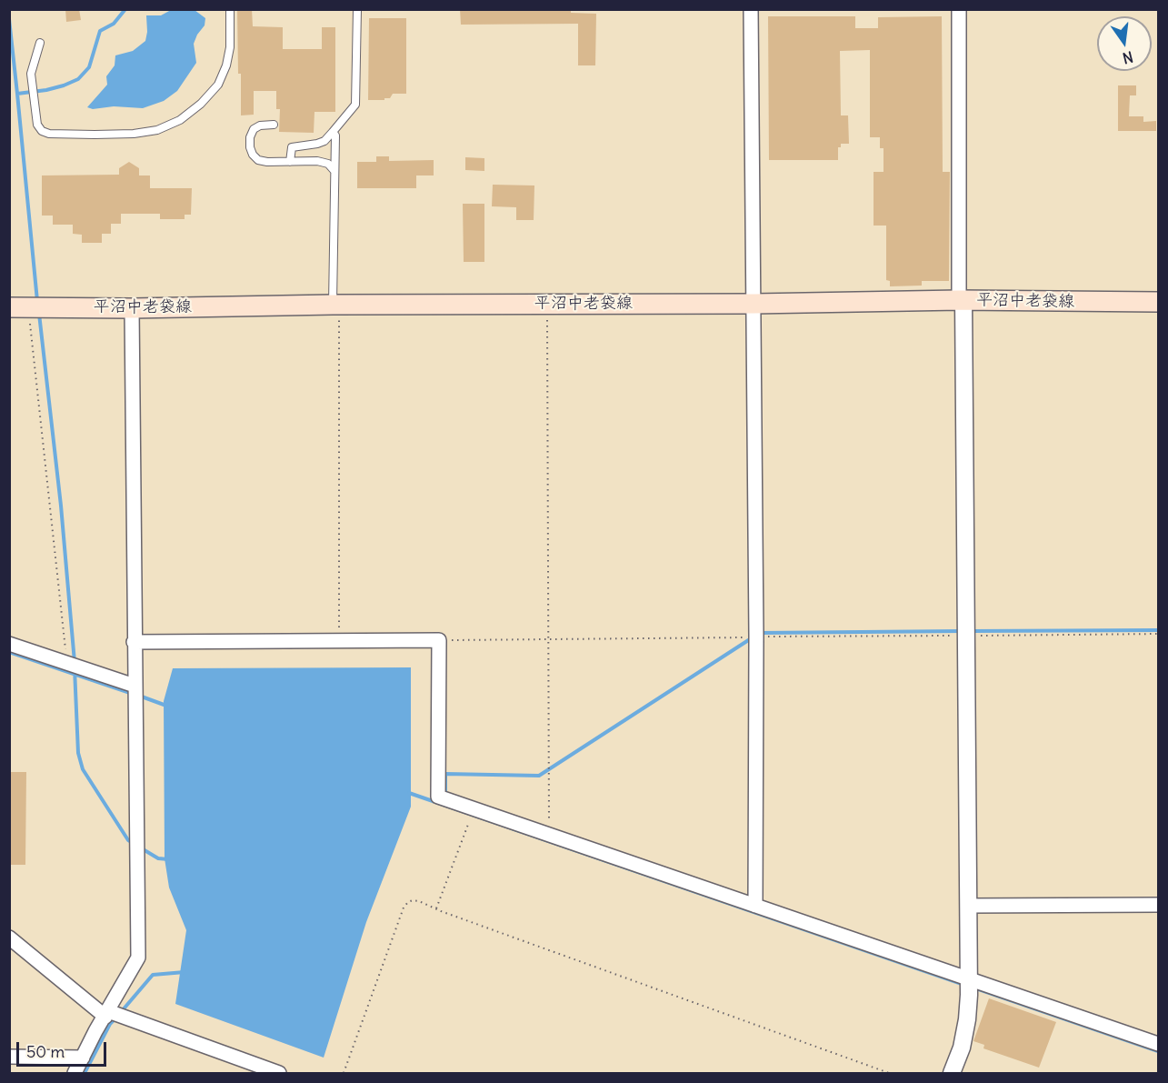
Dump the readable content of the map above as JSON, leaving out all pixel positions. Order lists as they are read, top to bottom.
{
  "streets": {
    "main road": ["平沼中老袋線"]
  },
  "scale_bar": "50 m",
  "north": "bottom"
}
